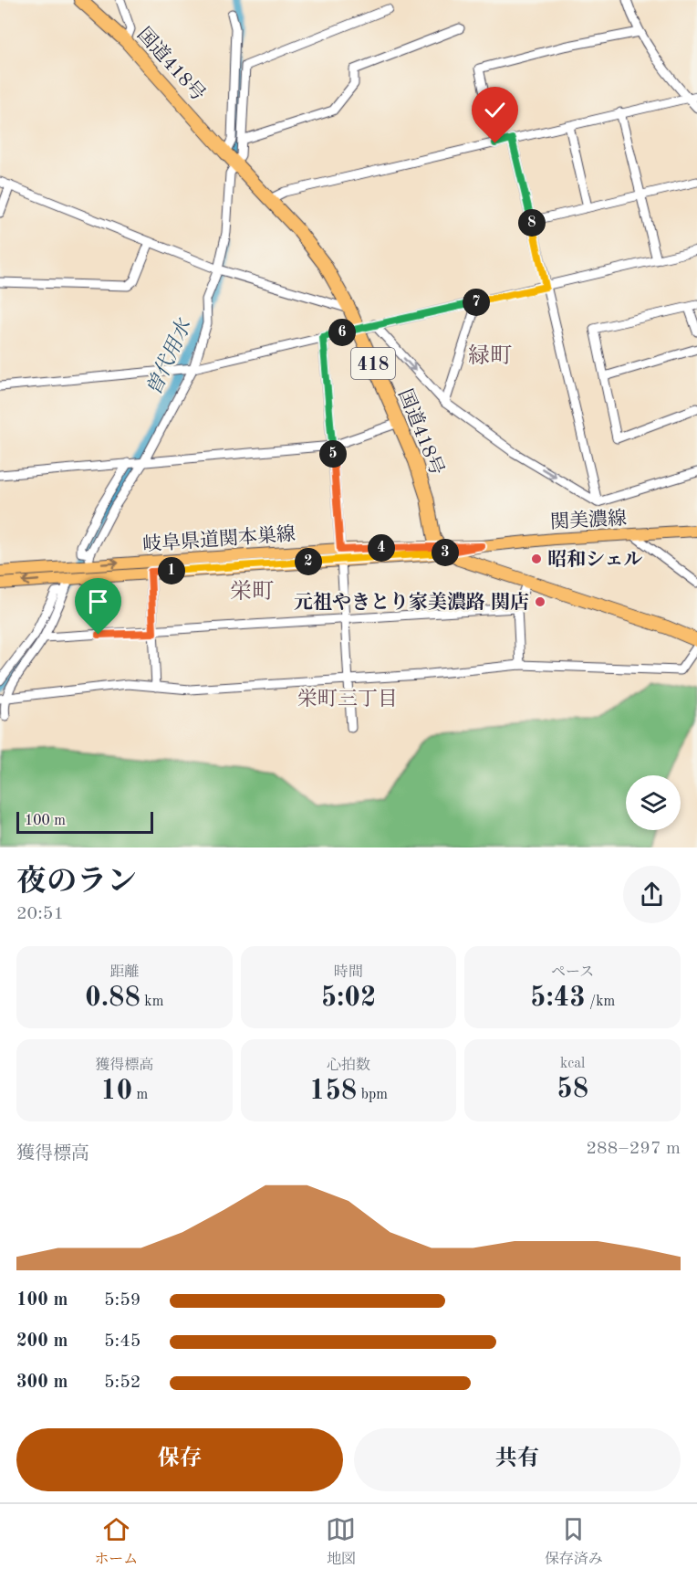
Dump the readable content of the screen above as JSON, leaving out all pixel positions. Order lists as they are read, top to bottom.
{
  "streets": {
    "highway": ["国道418号", "418"],
    "main road": ["関美濃線", "岐阜県道関本巣線"]
  },
  "crossings": [
    ["国道418号", "関美濃線"],
    ["国道418号", "岐阜県道関本巣線"],
    ["関美濃線", "岐阜県道関本巣線"]
  ],
  "districts": ["緑町", "栄町", "栄町三丁目"],
  "water": ["曽代用水"],
  "places": ["昭和シェル", "元祖やきとり家美濃路 関店"],
  "scale_bar": "100 m",
  "page": {
    "pins": [
      "8",
      "7",
      "6",
      "5",
      "4",
      "3",
      "2",
      "1"
    ],
    "scale": "100 m",
    "heading": ["夜のラン", "20:51"],
    "stats": [
      ["距離", "0.88 km"],
      ["時間", "5:02"],
      ["ペース", "5:43 /km"],
      ["獲得標高", "10 m"],
      ["心拍数", "158 bpm"],
      ["kcal", "58"]
    ],
    "chart": ["獲得標高", "288–297 m"],
    "list": [
      {
        "name": "100 m",
        "note": "5:59"
      },
      {
        "name": "200 m",
        "note": "5:45"
      },
      {
        "name": "300 m",
        "note": "5:52"
      }
    ],
    "buttons": ["保存", "共有"],
    "tabs": ["ホーム", "地図", "保存済み"]
  }
}
